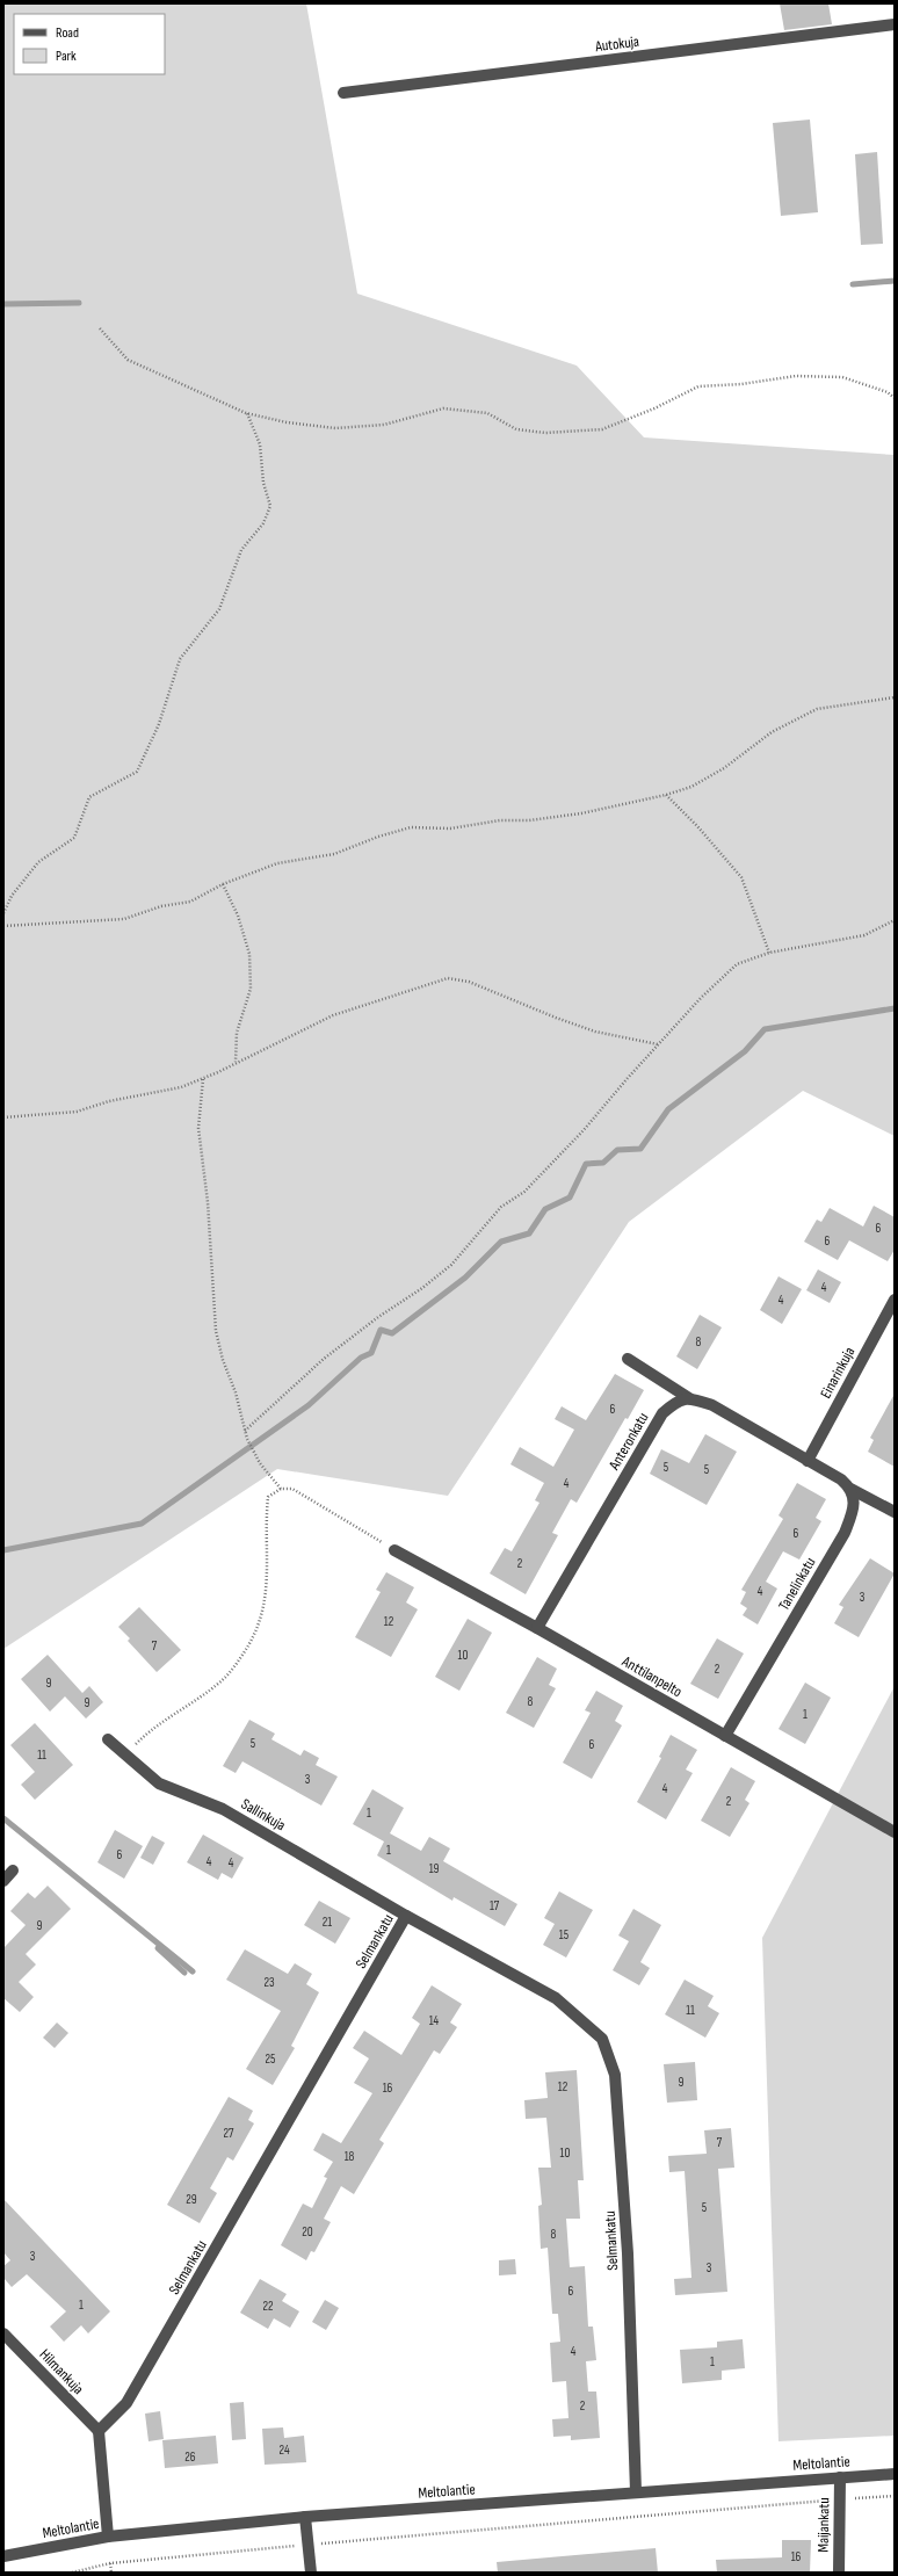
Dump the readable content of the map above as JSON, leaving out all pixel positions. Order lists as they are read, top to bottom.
{
  "streets": {
    "street": [
      "Autokuja",
      "Einarinkuja",
      "Anteronkatu",
      "Tanelinkatu",
      "Anttilanpelto",
      "Sallinkuja",
      "Selmankatu",
      "Hilmankuja",
      "Meltolantie",
      "Maijankatu"
    ]
  },
  "crossings": [
    ["Anteronkatu", "Anttilanpelto"],
    ["Tanelinkatu", "Anttilanpelto"],
    ["Sallinkuja", "Selmankatu"],
    ["Selmankatu", "Hilmankuja"],
    ["Selmankatu", "Meltolantie"],
    ["Meltolantie", "Maijankatu"]
  ],
  "house_numbers": [
    "6",
    "6",
    "4",
    "4",
    "8",
    "6",
    "5",
    "5",
    "4",
    "6",
    "2",
    "4",
    "3",
    "12",
    "7",
    "10",
    "2",
    "9",
    "8",
    "9",
    "1",
    "5",
    "6",
    "11",
    "3",
    "4",
    "2",
    "1",
    "1",
    "6",
    "4",
    "4",
    "19",
    "17",
    "21",
    "9",
    "15",
    "23",
    "11",
    "14",
    "25",
    "9",
    "12",
    "16",
    "27",
    "7",
    "10",
    "18",
    "29",
    "5",
    "20",
    "8",
    "3",
    "3",
    "6",
    "1",
    "22",
    "4",
    "1",
    "2",
    "24",
    "26",
    "16"
  ],
  "legend": ["Road", "Park"]
}
